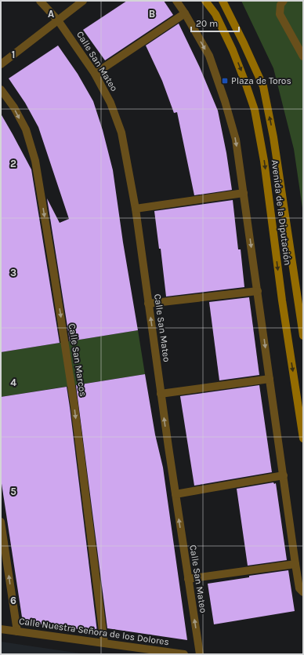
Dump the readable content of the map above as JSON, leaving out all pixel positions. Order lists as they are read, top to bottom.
{
  "streets": {
    "main road": ["Avenida de la Diputación"],
    "street": ["Calle San Mateo", "Calle San Marcos", "Calle Nuestra Señora de los Dolores"]
  },
  "crossings": [
    ["Calle San Marcos", "Calle Nuestra Señora de los Dolores"]
  ],
  "one_way": ["Calle San Mateo", "Calle San Marcos"],
  "places": {
    "transit": ["Plaza de Toros"]
  },
  "scale_bar": "20 m",
  "grid": {
    "columns": ["A", "B"],
    "rows": [
      "1",
      "2",
      "3",
      "4",
      "5",
      "6"
    ]
  }
}
